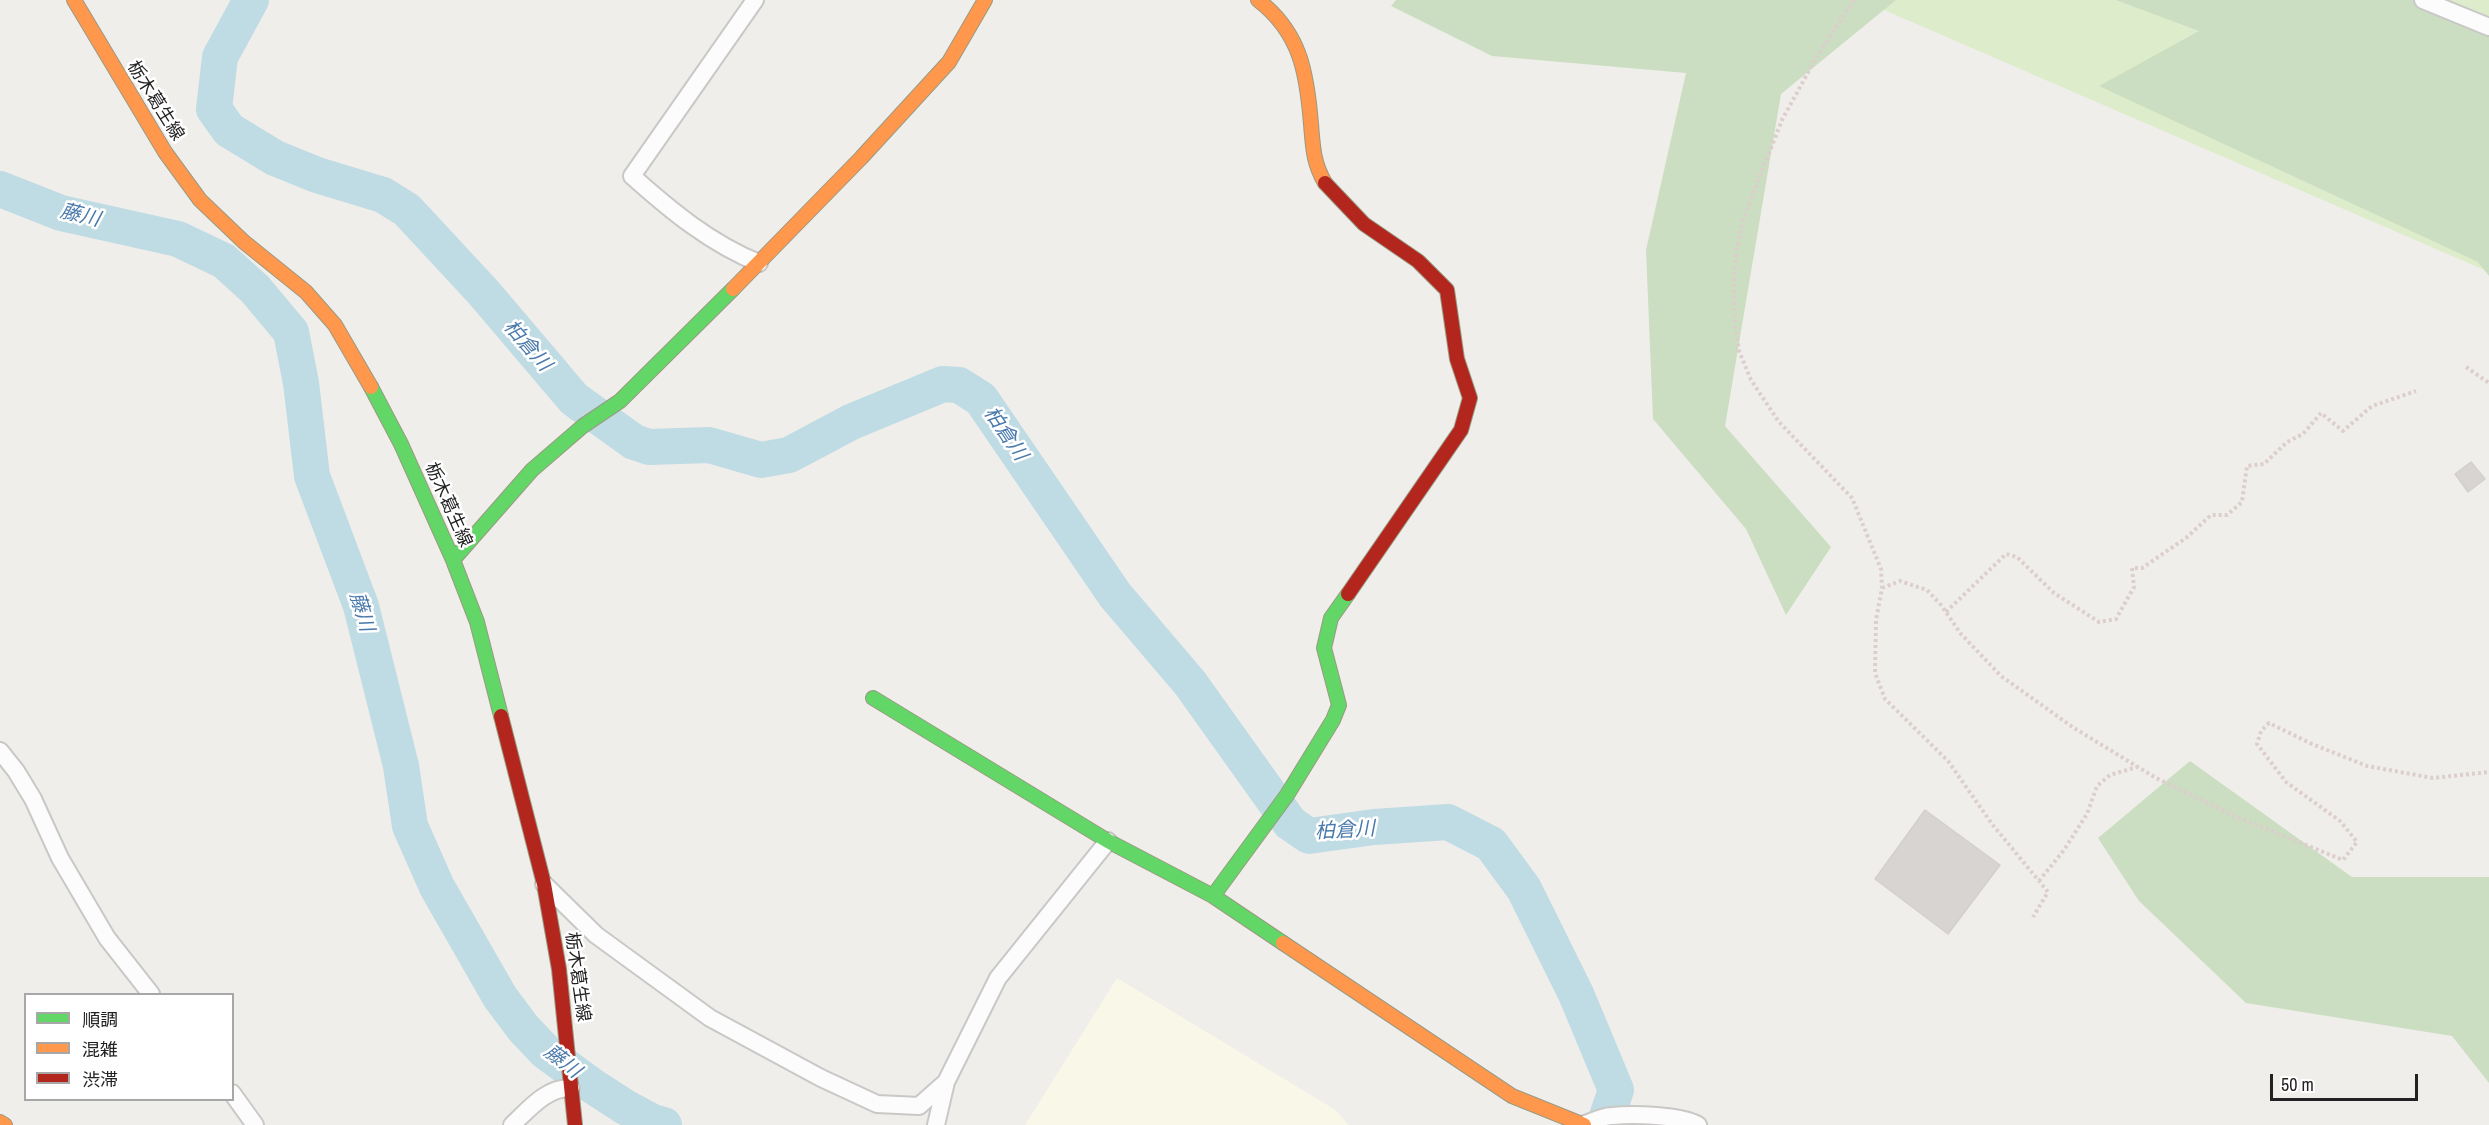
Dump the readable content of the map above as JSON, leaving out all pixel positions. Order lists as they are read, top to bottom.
{
  "streets": {
    "street": ["栃木葛生線"]
  },
  "water": ["藤川", "柏倉川"],
  "legend": ["順調", "混雑", "渋滞"],
  "scale_bar": "50 m"
}
